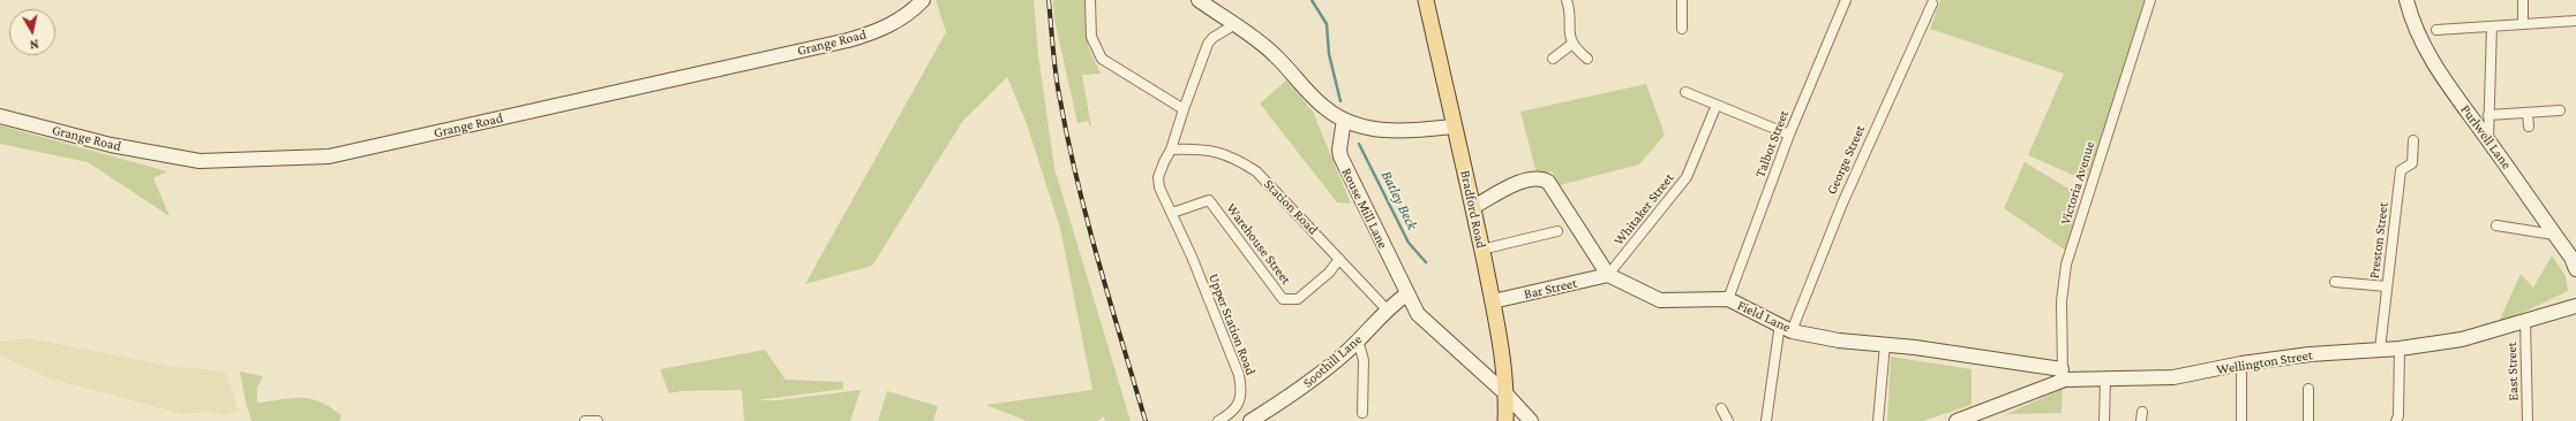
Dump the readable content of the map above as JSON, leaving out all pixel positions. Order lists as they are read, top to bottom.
{
  "streets": {
    "main road": [
      "Grange Road",
      "Purlwell Lane",
      "Rouse Mill Lane",
      "Bradford Road",
      "Bar Street",
      "Field Lane",
      "Soothill Lane",
      "Wellington Street"
    ],
    "street": [
      "Talbot Street",
      "George Street",
      "Victoria Avenue",
      "Station Road",
      "Whitaker Street",
      "Preston Street",
      "Warehouse Street",
      "Upper Station Road",
      "East Street"
    ]
  },
  "crossings": [
    ["Talbot Street", "Field Lane"],
    ["George Street", "Field Lane"],
    ["Victoria Avenue", "Field Lane"],
    ["Victoria Avenue", "Wellington Street"],
    ["Station Road", "Warehouse Street"],
    ["Station Road", "Soothill Lane"],
    ["Rouse Mill Lane", "Soothill Lane"],
    ["Bradford Road", "Bar Street"],
    ["Whitaker Street", "Bar Street"],
    ["Whitaker Street", "Field Lane"],
    ["Preston Street", "Wellington Street"],
    ["Warehouse Street", "Upper Station Road"],
    ["Bar Street", "Field Lane"],
    ["Field Lane", "Wellington Street"],
    ["Wellington Street", "East Street"]
  ],
  "water": ["Batley Beck"],
  "north": "bottom"
}
